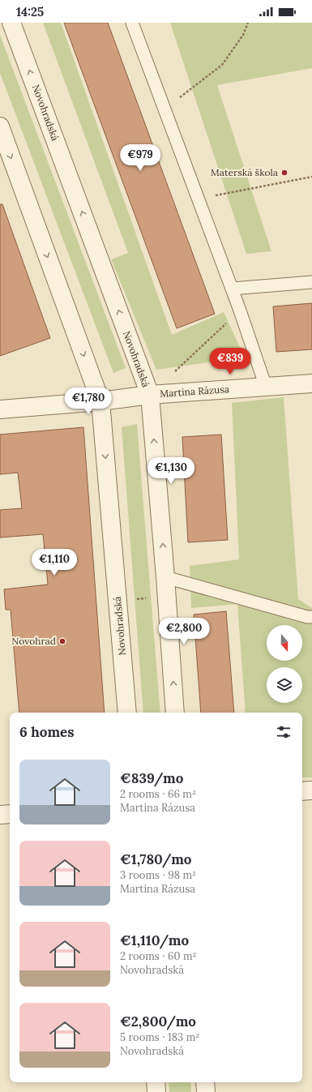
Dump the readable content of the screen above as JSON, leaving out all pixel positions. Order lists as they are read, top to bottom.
{
  "streets": {
    "street": ["Novohradská", "Martina Rázusa"]
  },
  "crossings": [
    ["Novohradská", "Martina Rázusa"]
  ],
  "places": ["Materská škola", "Novohrad"],
  "north": "bottom",
  "page": {
    "status": "14:25",
    "price": [
      "€979",
      "€839",
      "€1,780",
      "€1,130",
      "€1,110",
      "€2,800"
    ],
    "heading": "6 homes",
    "list": [
      {
        "name": "€839/mo",
        "note": "2 rooms · 66 m² · Martina Rázusa"
      },
      {
        "name": "€1,780/mo",
        "note": "3 rooms · 98 m² · Martina Rázusa"
      },
      {
        "name": "€1,110/mo",
        "note": "2 rooms · 60 m² · Novohradská"
      },
      {
        "name": "€2,800/mo",
        "note": "5 rooms · 183 m² · Novohradská"
      }
    ]
  }
}
